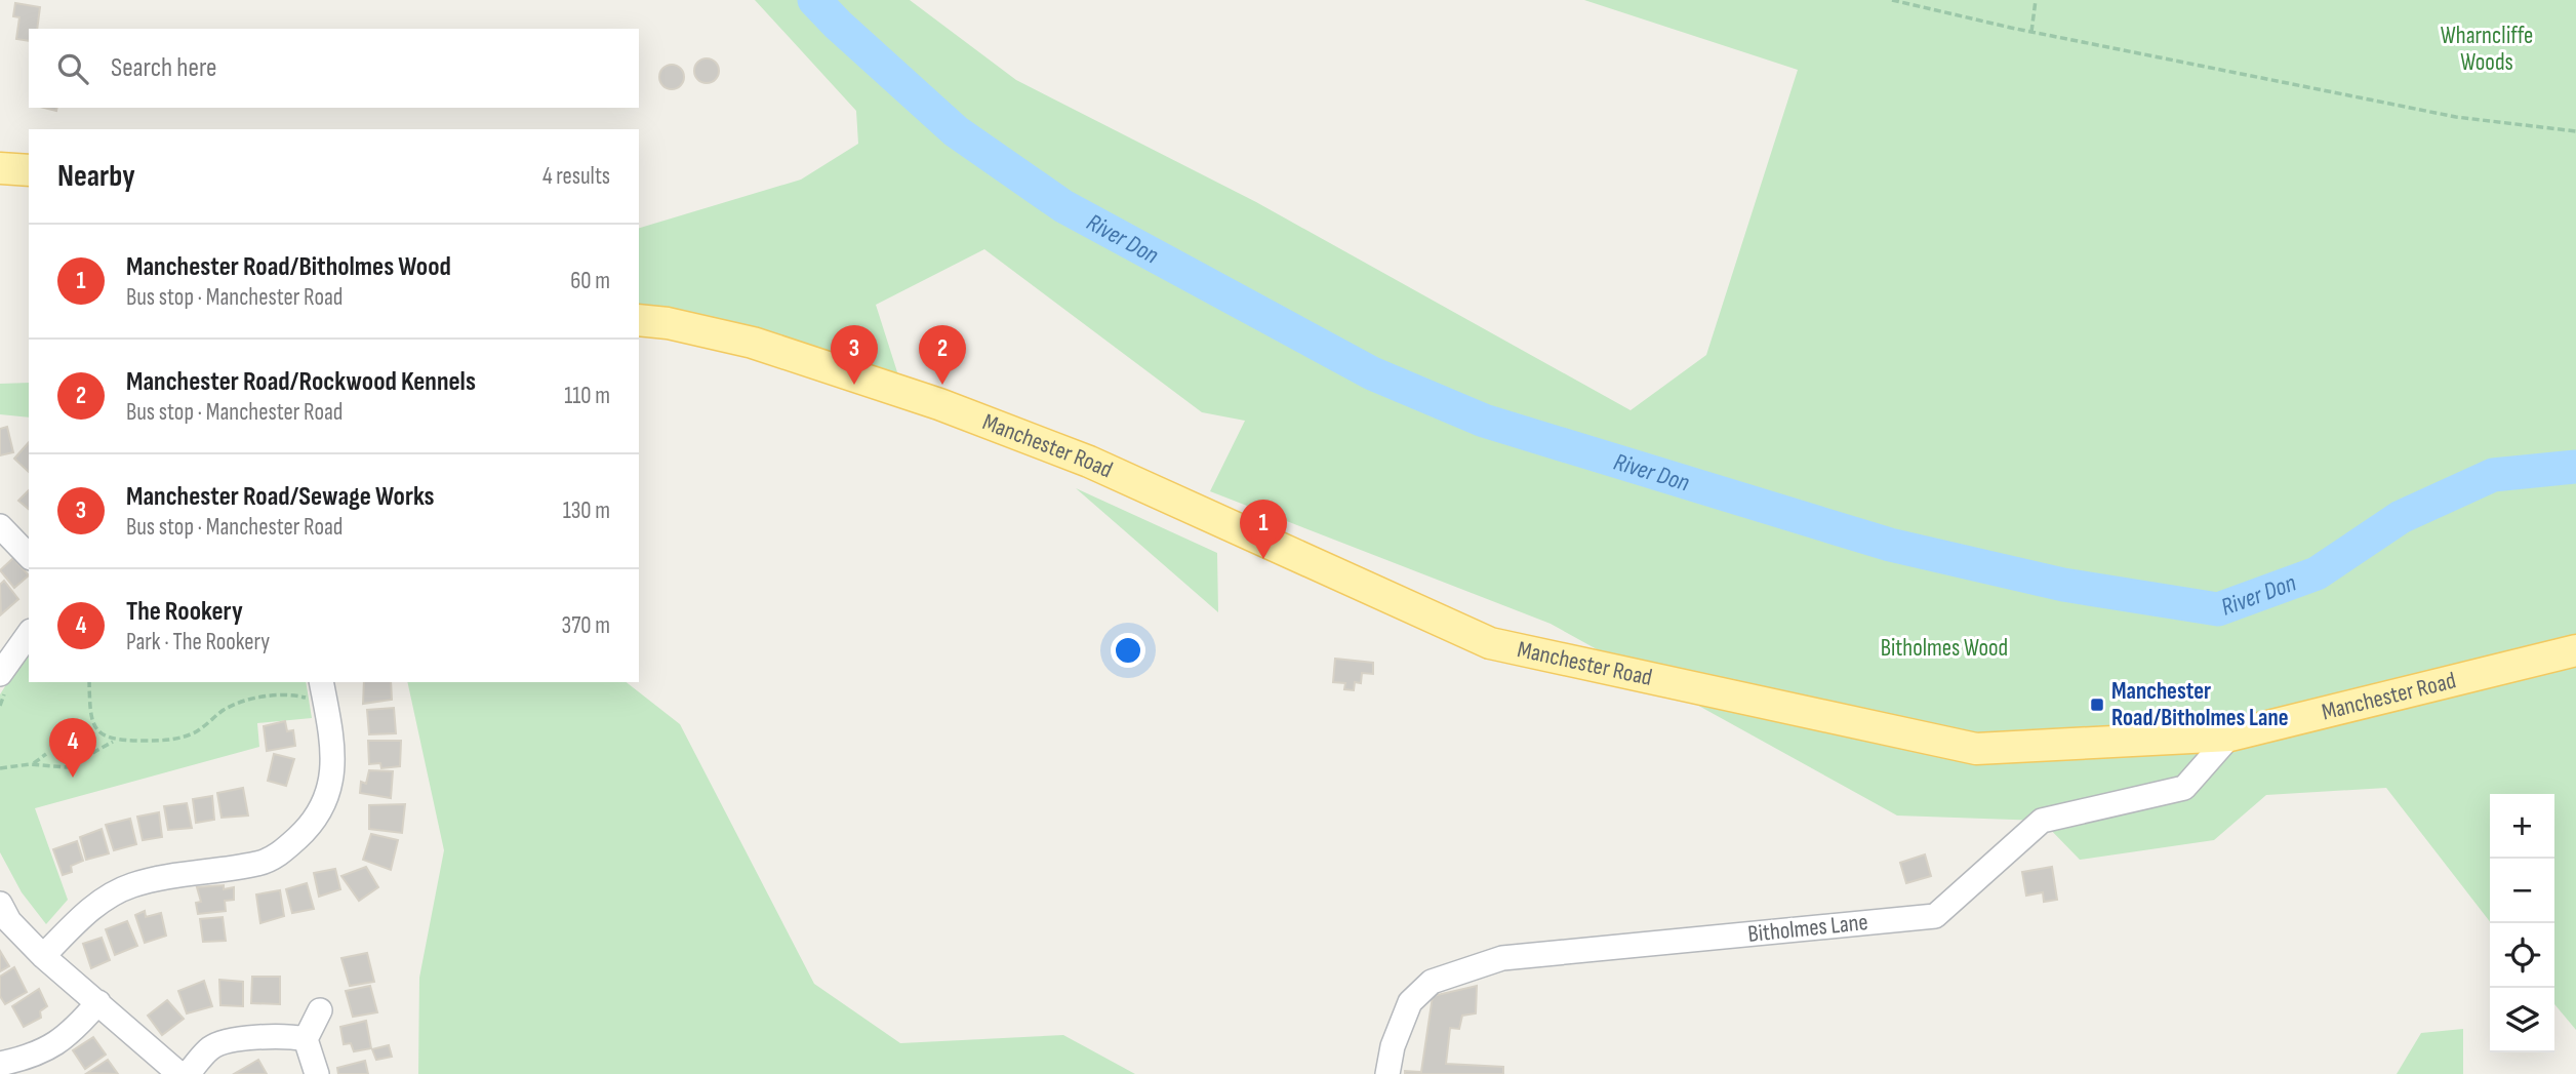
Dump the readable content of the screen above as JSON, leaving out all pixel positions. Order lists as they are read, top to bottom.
{
  "streets": {
    "main road": ["Manchester Road"],
    "street": ["Bitholmes Lane"]
  },
  "crossings": [
    ["Manchester Road", "Bitholmes Lane"]
  ],
  "water": ["River Don"],
  "parks": ["Wharncliffe Woods", "Bitholmes Wood"],
  "places": {
    "transit": ["Manchester Road/Bitholmes Lane"]
  },
  "page": {
    "search": "Search here",
    "heading": ["Nearby", "4 results"],
    "list": [
      {
        "mark": "1",
        "name": "Manchester Road/Bitholmes Wood",
        "note": "Bus stop · Manchester Road",
        "value": "60 m"
      },
      {
        "mark": "2",
        "name": "Manchester Road/Rockwood Kennels",
        "note": "Bus stop · Manchester Road",
        "value": "110 m"
      },
      {
        "mark": "3",
        "name": "Manchester Road/Sewage Works",
        "note": "Bus stop · Manchester Road",
        "value": "130 m"
      },
      {
        "mark": "4",
        "name": "The Rookery",
        "note": "Park · The Rookery",
        "value": "370 m"
      }
    ],
    "pins": [
      "2",
      "3",
      "1",
      "4"
    ],
    "map_buttons": ["+", "−"]
  }
}
